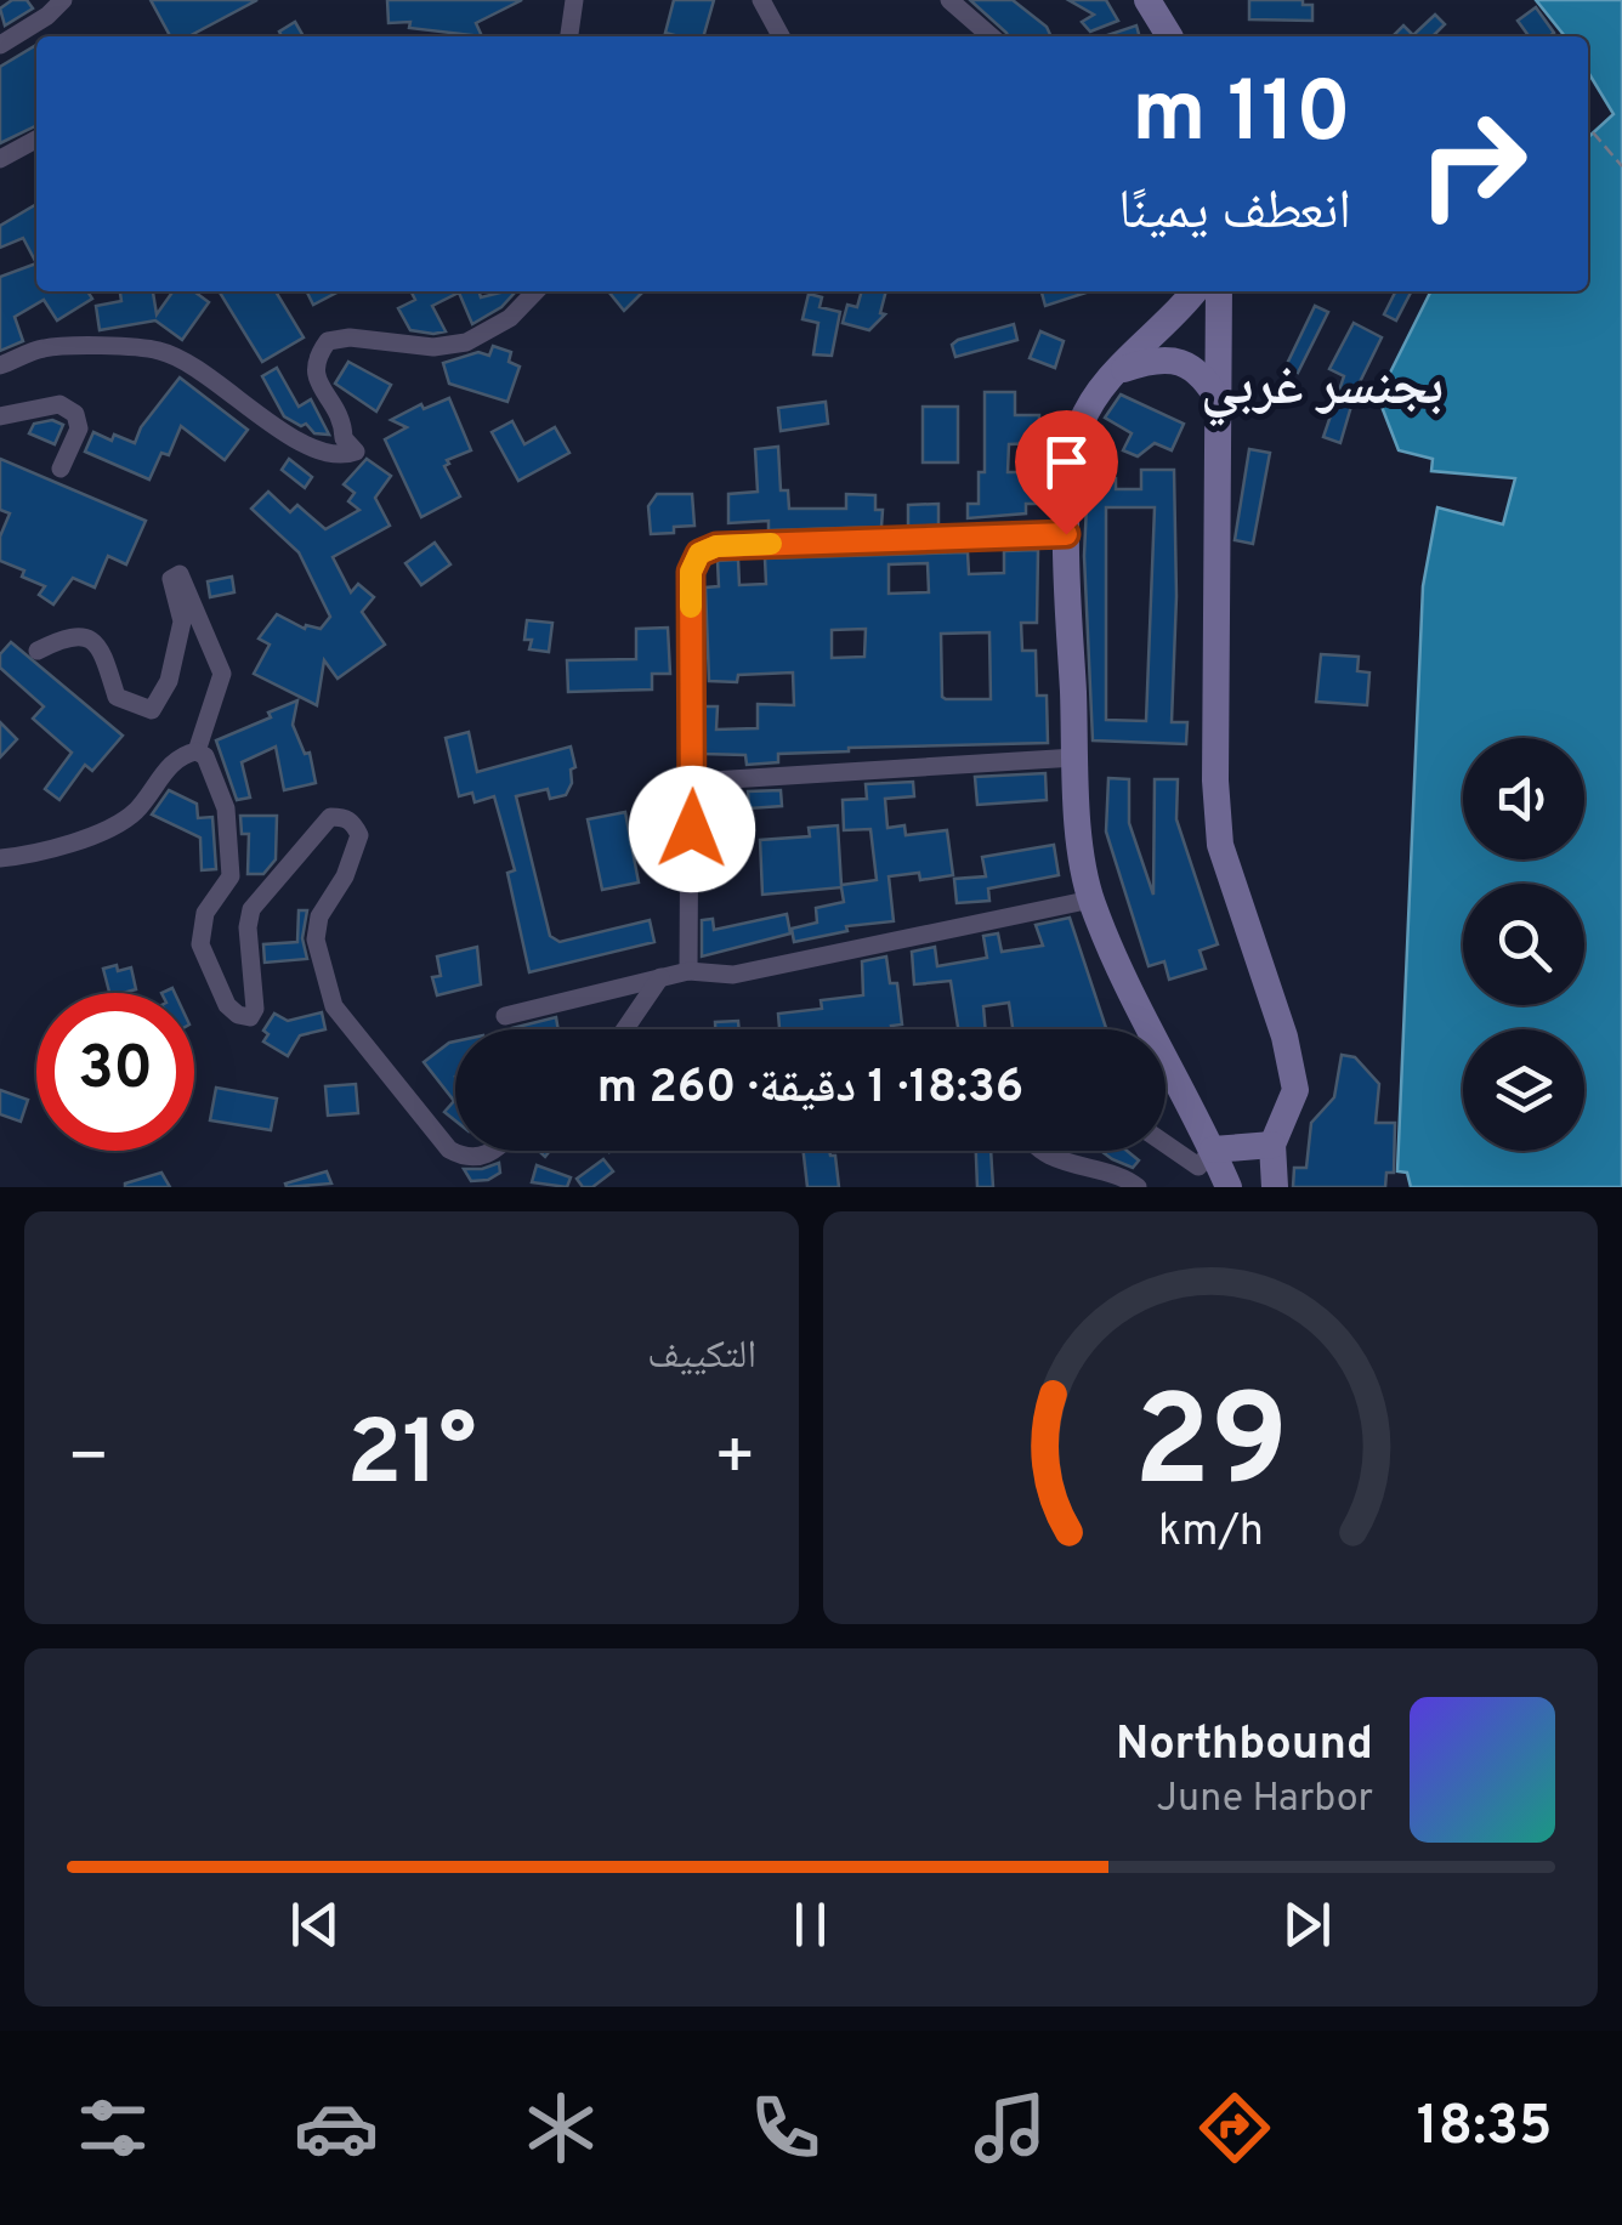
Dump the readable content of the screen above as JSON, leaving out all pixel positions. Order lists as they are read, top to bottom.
{
  "districts": ["بجنسر غربي"],
  "page": {
    "turn": ["110 m", "انعطف يمينًا"],
    "limit": "30",
    "trip": "18:36 · 1 دقيقة · 260 m",
    "tile": "التكييف",
    "heat": ["−", "21°", "+"],
    "song": ["Northbound", "June Harbor"],
    "tabs": "18:35",
    "gauge": ["29", "km/h"]
  }
}
